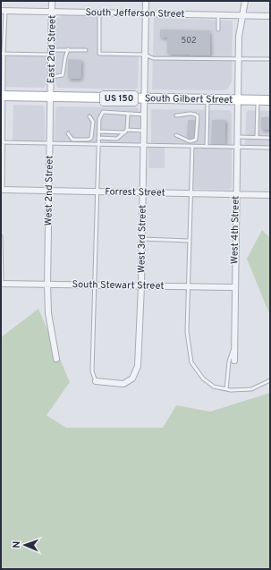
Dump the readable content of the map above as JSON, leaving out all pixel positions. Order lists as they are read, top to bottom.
{
  "streets": {
    "main road": ["US 150", "South Gilbert Street"],
    "street": [
      "South Jefferson Street",
      "East 2nd Street",
      "West 2nd Street",
      "Forrest Street",
      "West 4th Street",
      "West 3rd Street",
      "South Stewart Street"
    ]
  },
  "crossings": [
    ["South Jefferson Street", "East 2nd Street"],
    ["South Jefferson Street", "West 4th Street"],
    ["South Jefferson Street", "West 3rd Street"],
    ["East 2nd Street", "South Gilbert Street"],
    ["East 2nd Street", "West 2nd Street"],
    ["South Gilbert Street", "West 2nd Street"],
    ["South Gilbert Street", "West 4th Street"],
    ["South Gilbert Street", "West 3rd Street"],
    ["West 2nd Street", "Forrest Street"],
    ["West 2nd Street", "South Stewart Street"],
    ["Forrest Street", "West 4th Street"],
    ["Forrest Street", "West 3rd Street"],
    ["West 4th Street", "South Stewart Street"],
    ["West 3rd Street", "South Stewart Street"]
  ],
  "house_numbers": ["502"],
  "north": "left"
}
